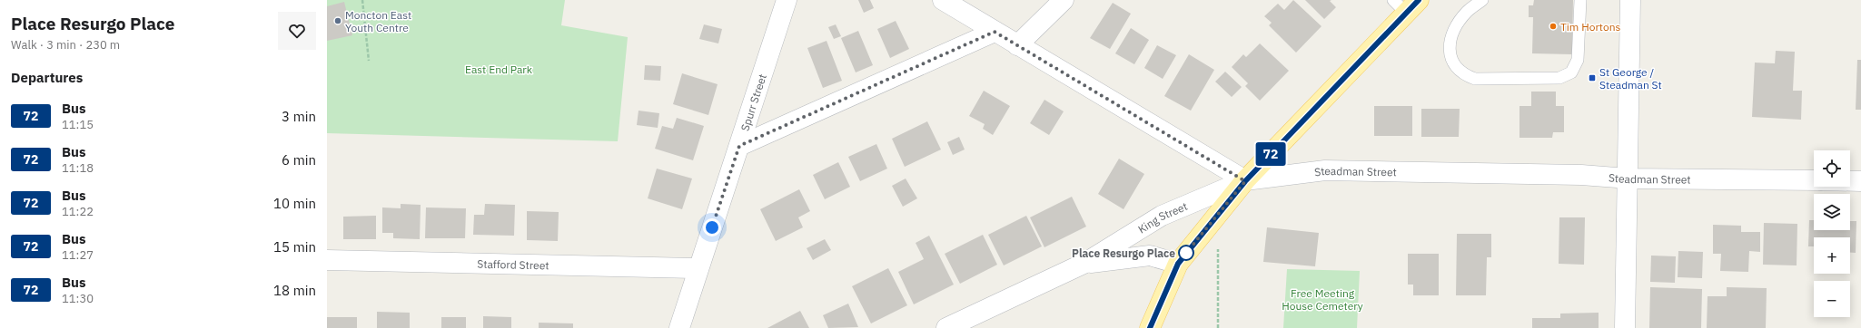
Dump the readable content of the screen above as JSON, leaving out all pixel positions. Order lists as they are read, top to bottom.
{
  "streets": {
    "street": [
      "Spurr Street",
      "Steadman Street",
      "King Street",
      "Stafford Street"
    ]
  },
  "crossings": [
    ["Spurr Street", "Stafford Street"],
    ["Steadman Street", "King Street"]
  ],
  "parks": ["East End Park", "Free Meeting House Cemetery"],
  "places": {
    "other": ["Moncton East Youth Centre", "Tim Hortons", "Place Resurgo Place"],
    "transit": ["St George / Steadman St"]
  },
  "lines": ["bus line 72"],
  "page": {
    "heading": [
      ["Place Resurgo Place", "Walk · 3 min · 230 m"],
      "Departures"
    ],
    "on_map": "72",
    "list": [
      {
        "mark": "72",
        "name": "Bus",
        "note": "11:15",
        "value": "3 min"
      },
      {
        "mark": "72",
        "name": "Bus",
        "note": "11:18",
        "value": "6 min"
      },
      {
        "mark": "72",
        "name": "Bus",
        "note": "11:22",
        "value": "10 min"
      },
      {
        "mark": "72",
        "name": "Bus",
        "note": "11:27",
        "value": "15 min"
      },
      {
        "mark": "72",
        "name": "Bus",
        "note": "11:30",
        "value": "18 min"
      }
    ],
    "map_buttons": ["+", "−"]
  }
}
